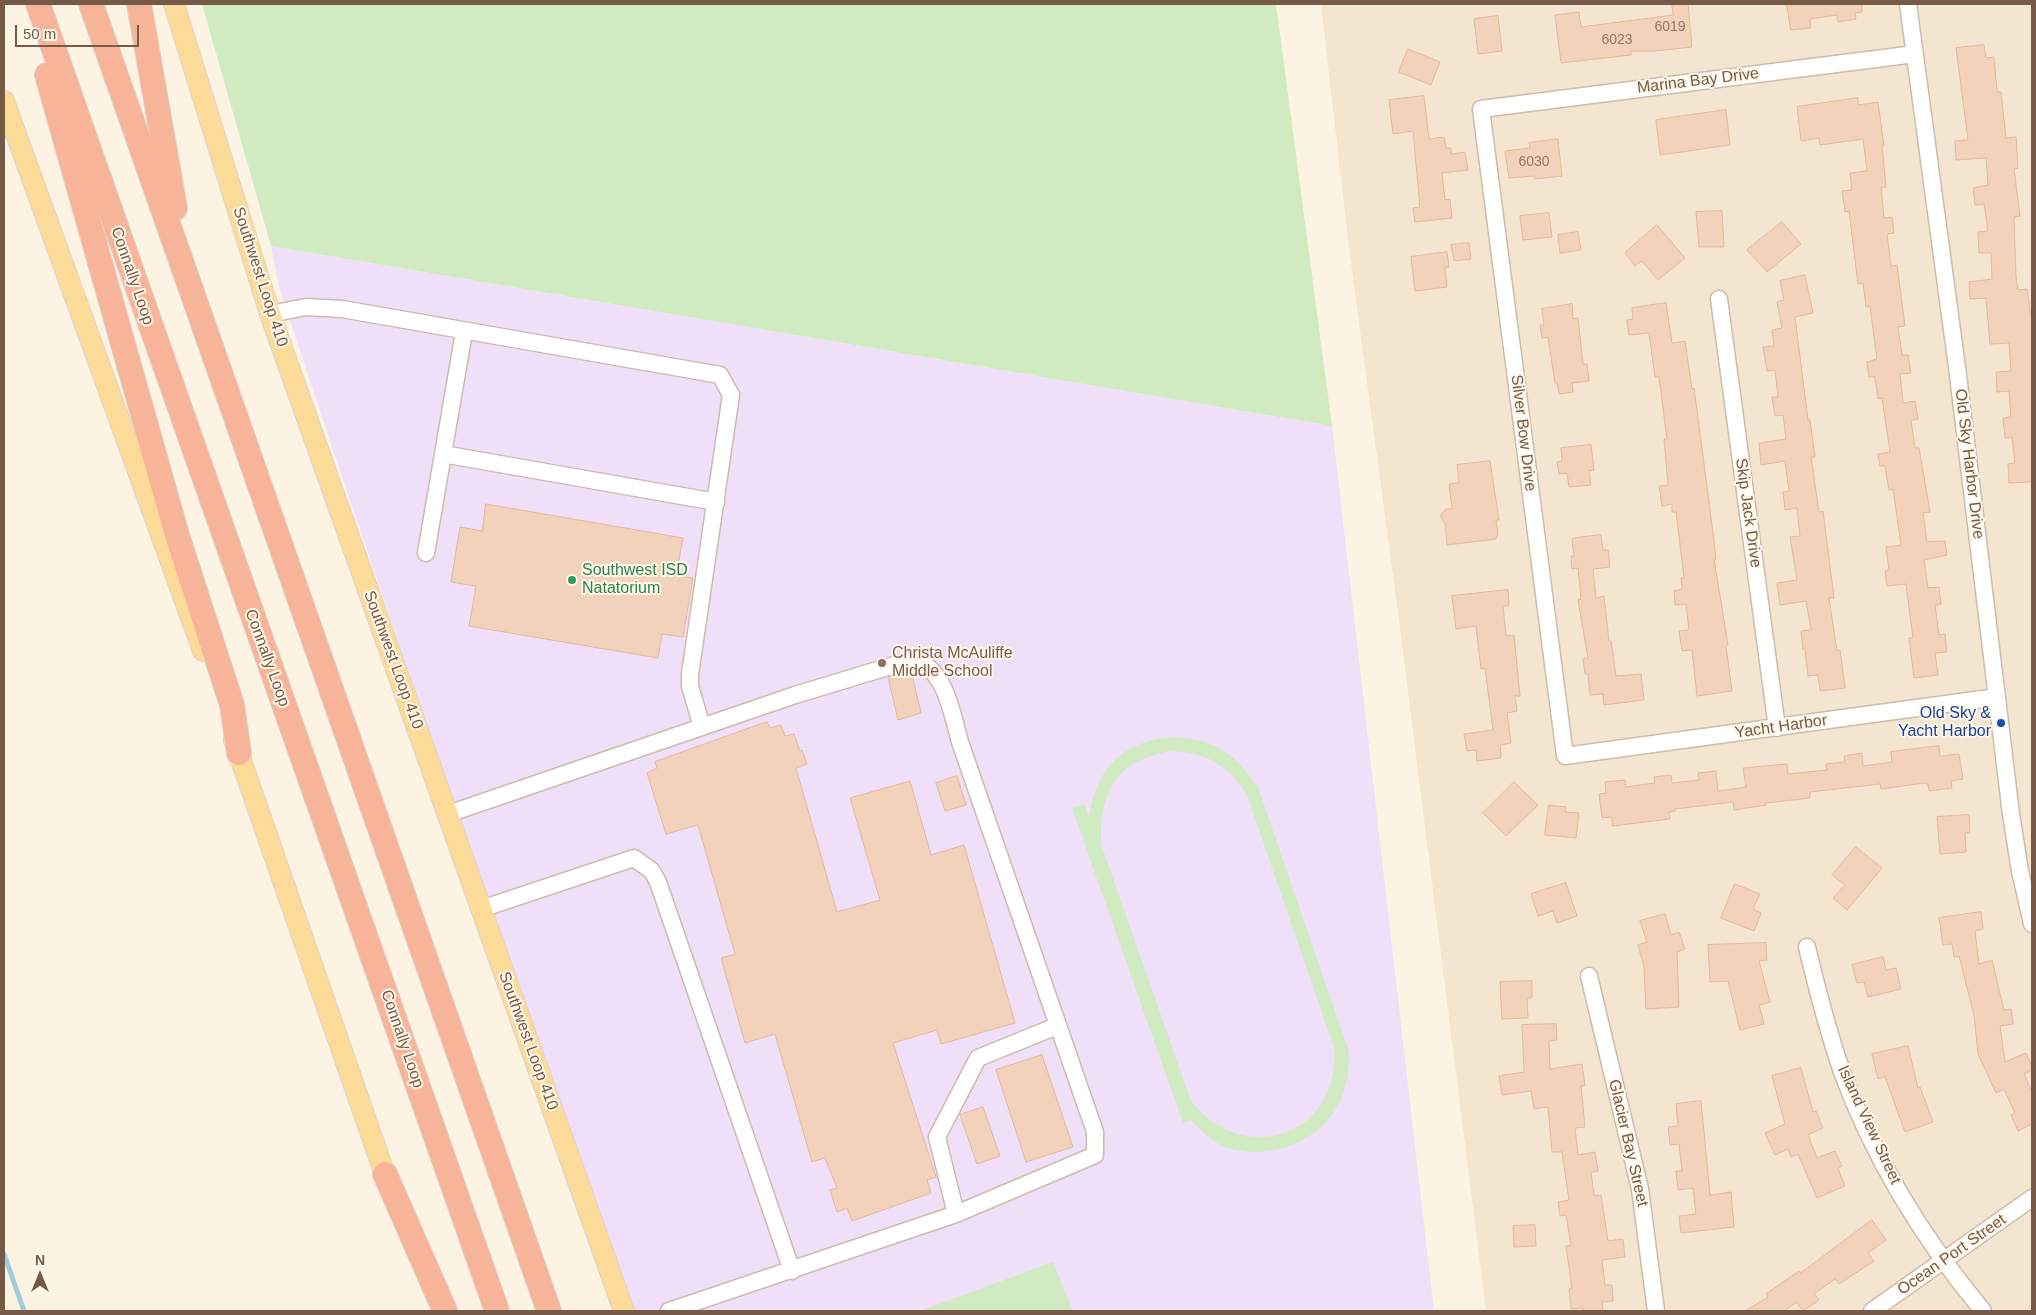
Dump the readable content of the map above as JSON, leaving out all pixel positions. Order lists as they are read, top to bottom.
{
  "streets": {
    "highway": ["Connally Loop"],
    "main road": ["Southwest Loop 410"],
    "street": [
      "Marina Bay Drive",
      "Silver Bow Drive",
      "Old Sky Harbor Drive",
      "Skip Jack Drive",
      "Yacht Harbor",
      "Island View Street",
      "Glacier Bay Street",
      "Ocean Port Street"
    ]
  },
  "crossings": [
    ["Marina Bay Drive", "Silver Bow Drive"],
    ["Marina Bay Drive", "Old Sky Harbor Drive"],
    ["Silver Bow Drive", "Yacht Harbor"],
    ["Old Sky Harbor Drive", "Yacht Harbor"],
    ["Skip Jack Drive", "Yacht Harbor"],
    ["Island View Street", "Ocean Port Street"]
  ],
  "places": ["Southwest ISD Natatorium", "Christa McAuliffe Middle School", "Old Sky & Yacht Harbor"],
  "house_numbers": ["6019", "6023", "6030"],
  "scale_bar": "50 m",
  "north": "top"
}
